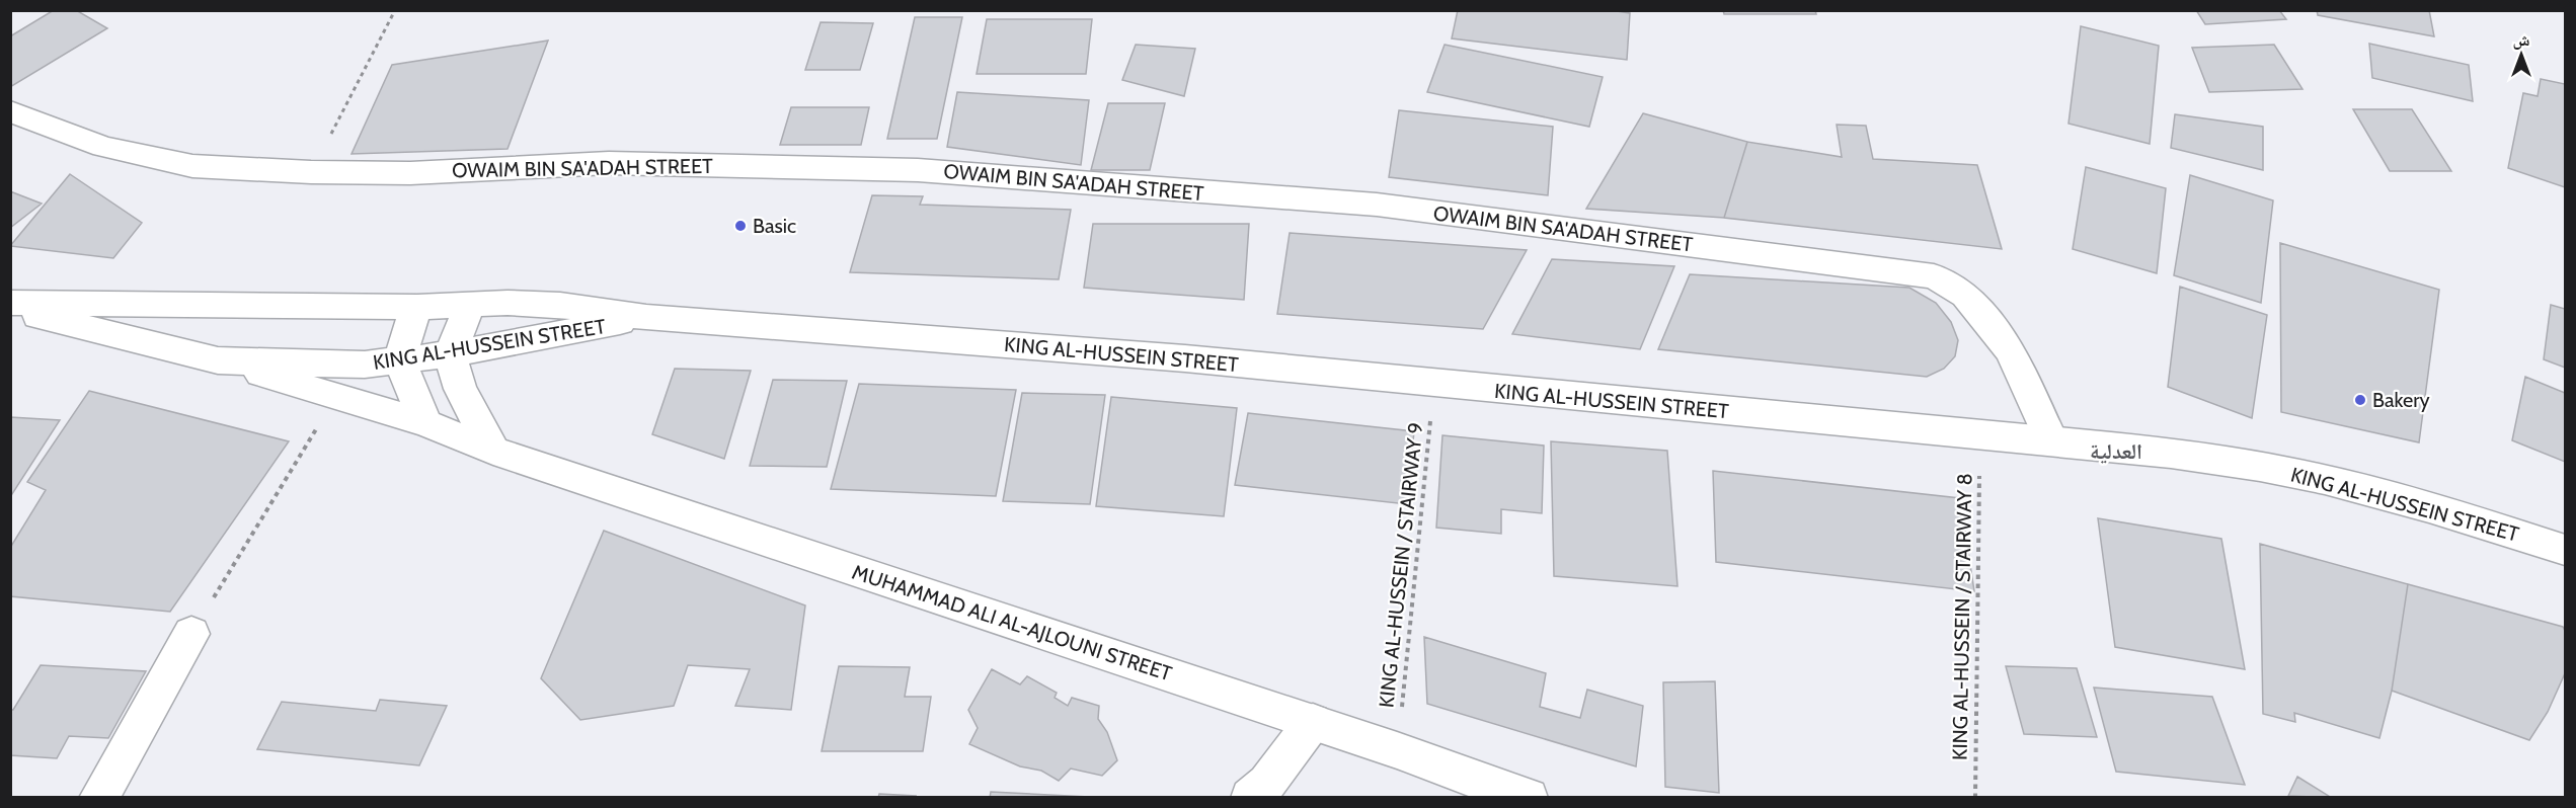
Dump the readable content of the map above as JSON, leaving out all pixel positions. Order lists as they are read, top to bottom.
{
  "streets": {
    "street": ["OWAIM BIN SA'ADAH STREET", "KING AL-HUSSEIN STREET", "MUHAMMAD ALI AL-AJLOUNI STREET"],
    "path": ["KING AL-HUSSEIN / STAIRWAY 9", "KING AL-HUSSEIN / STAIRWAY 8"]
  },
  "crossings": [
    ["OWAIM BIN SA'ADAH STREET", "KING AL-HUSSEIN STREET"],
    ["KING AL-HUSSEIN STREET", "KING AL-HUSSEIN / STAIRWAY 9"],
    ["KING AL-HUSSEIN STREET", "KING AL-HUSSEIN / STAIRWAY 8"],
    ["KING AL-HUSSEIN STREET", "MUHAMMAD ALI AL-AJLOUNI STREET"],
    ["KING AL-HUSSEIN / STAIRWAY 9", "MUHAMMAD ALI AL-AJLOUNI STREET"]
  ],
  "districts": ["العدلية"],
  "places": ["Basic", "Bakery"],
  "north": "top"
}
